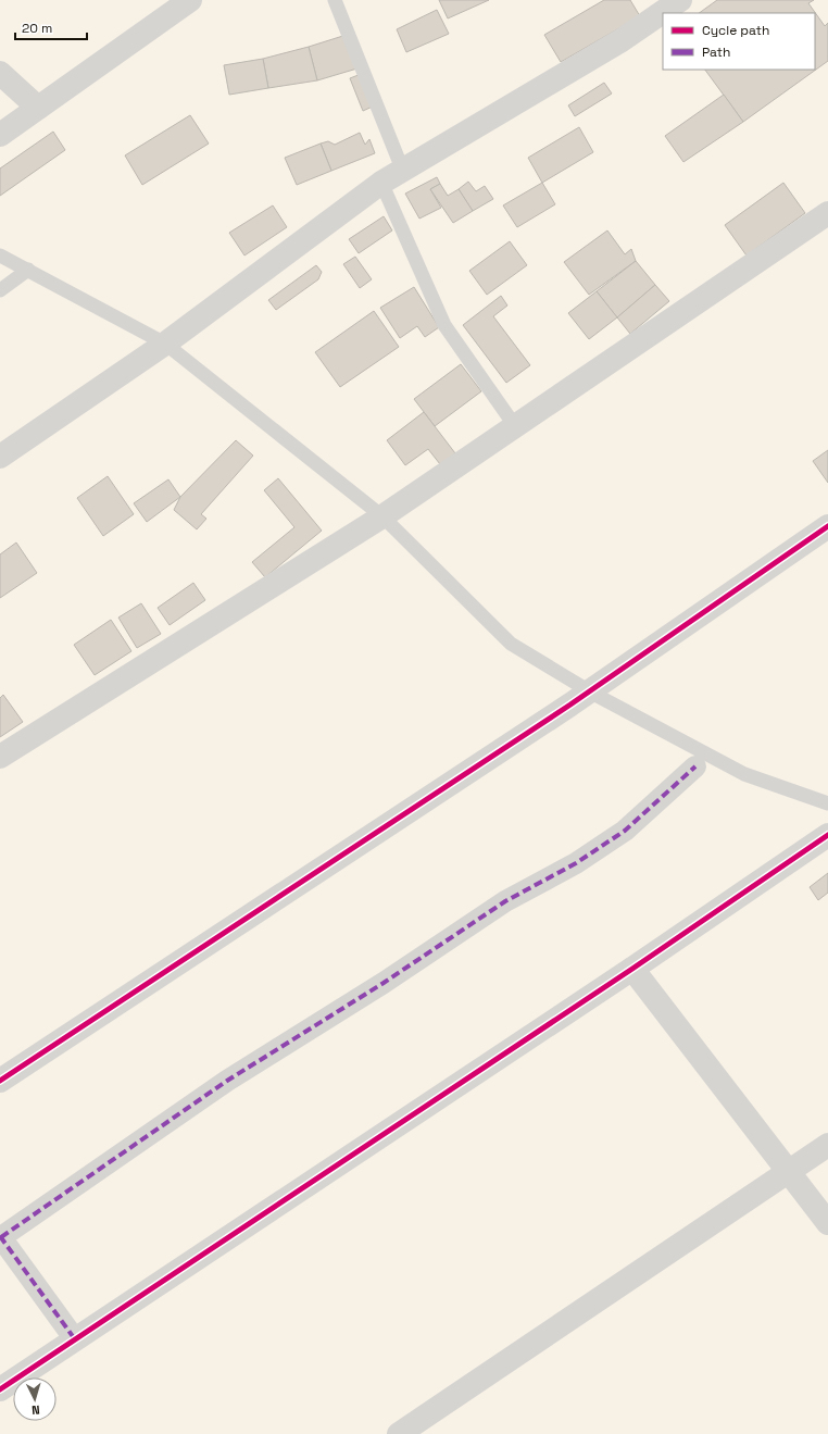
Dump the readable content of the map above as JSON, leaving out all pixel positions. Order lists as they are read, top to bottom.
{
  "legend": ["Cycle path", "Path"],
  "scale_bar": "20 m",
  "north": "bottom"
}
